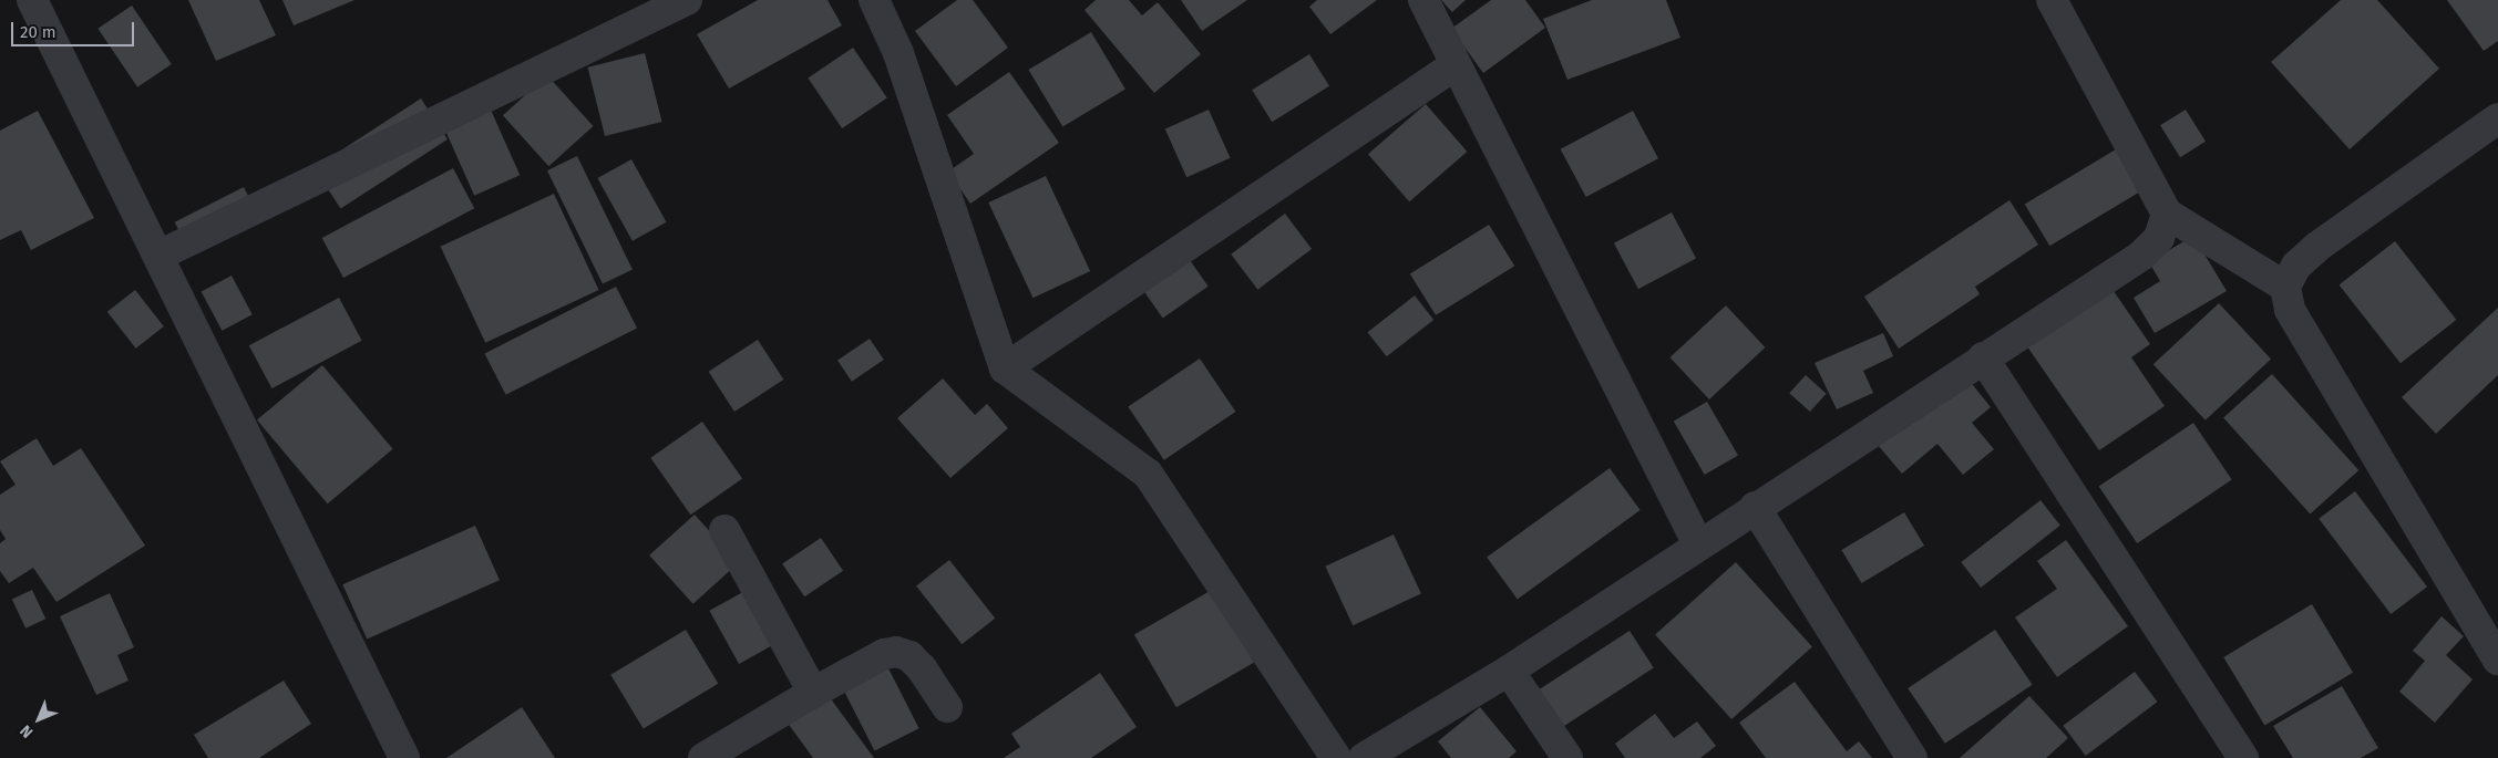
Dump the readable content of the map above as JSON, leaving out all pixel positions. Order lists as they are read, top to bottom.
{
  "scale_bar": "20 m",
  "north": "bottom left"
}
